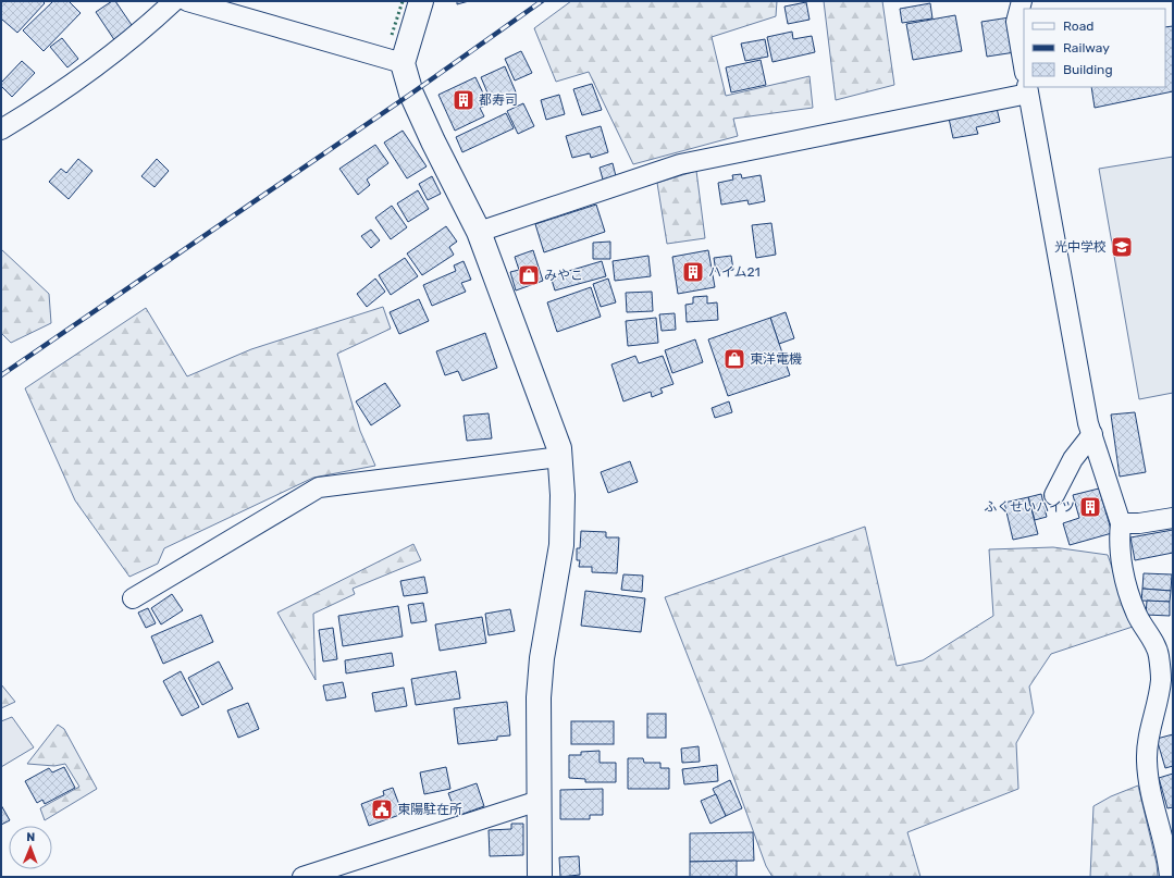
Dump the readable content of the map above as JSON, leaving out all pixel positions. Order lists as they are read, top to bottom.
{
  "places": {
    "building": ["都寿司", "ハイム21", "ふくせいハイツ"],
    "school or university": ["光中学校"],
    "shop": ["みやこ", "東洋電機"],
    "public building": ["東陽駐在所"]
  },
  "legend": ["Road", "Railway", "Building"],
  "north": "top"
}
